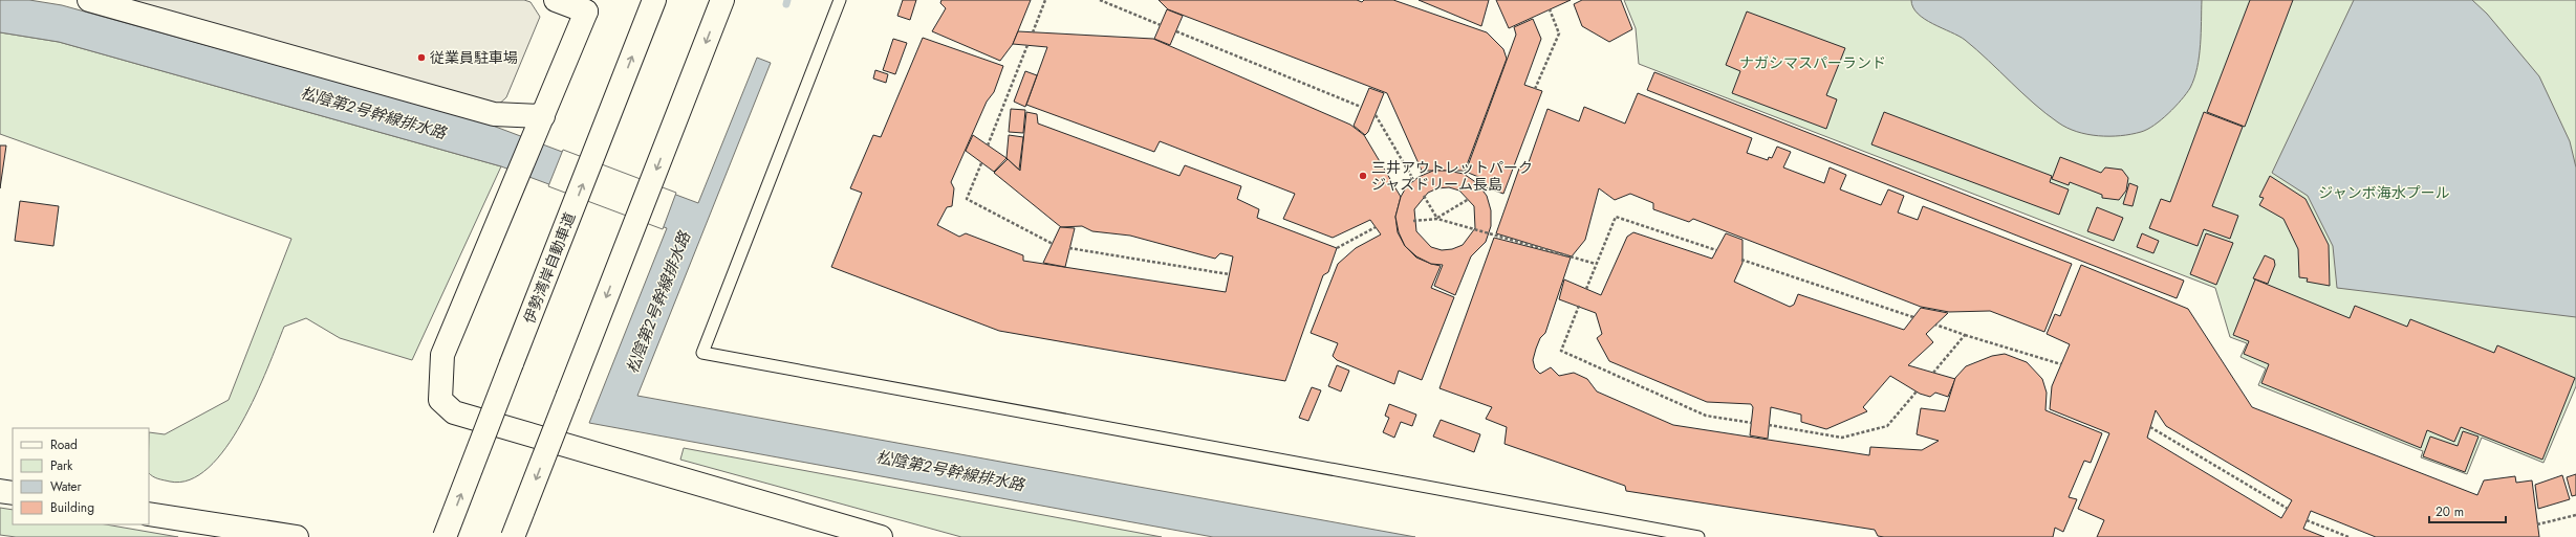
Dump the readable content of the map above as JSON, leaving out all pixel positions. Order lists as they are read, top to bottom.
{
  "streets": {
    "main road": ["伊勢湾岸自動車道"]
  },
  "water": ["松陰第2号幹線排水路"],
  "parks": ["ナガシマスパーランド", "ジャンボ海水プール"],
  "places": ["従業員駐車場", "三井アウトレットパーク ジャズドリーム長島"],
  "legend": [
    "Road",
    "Park",
    "Water",
    "Building"
  ],
  "scale_bar": "20 m"
}
